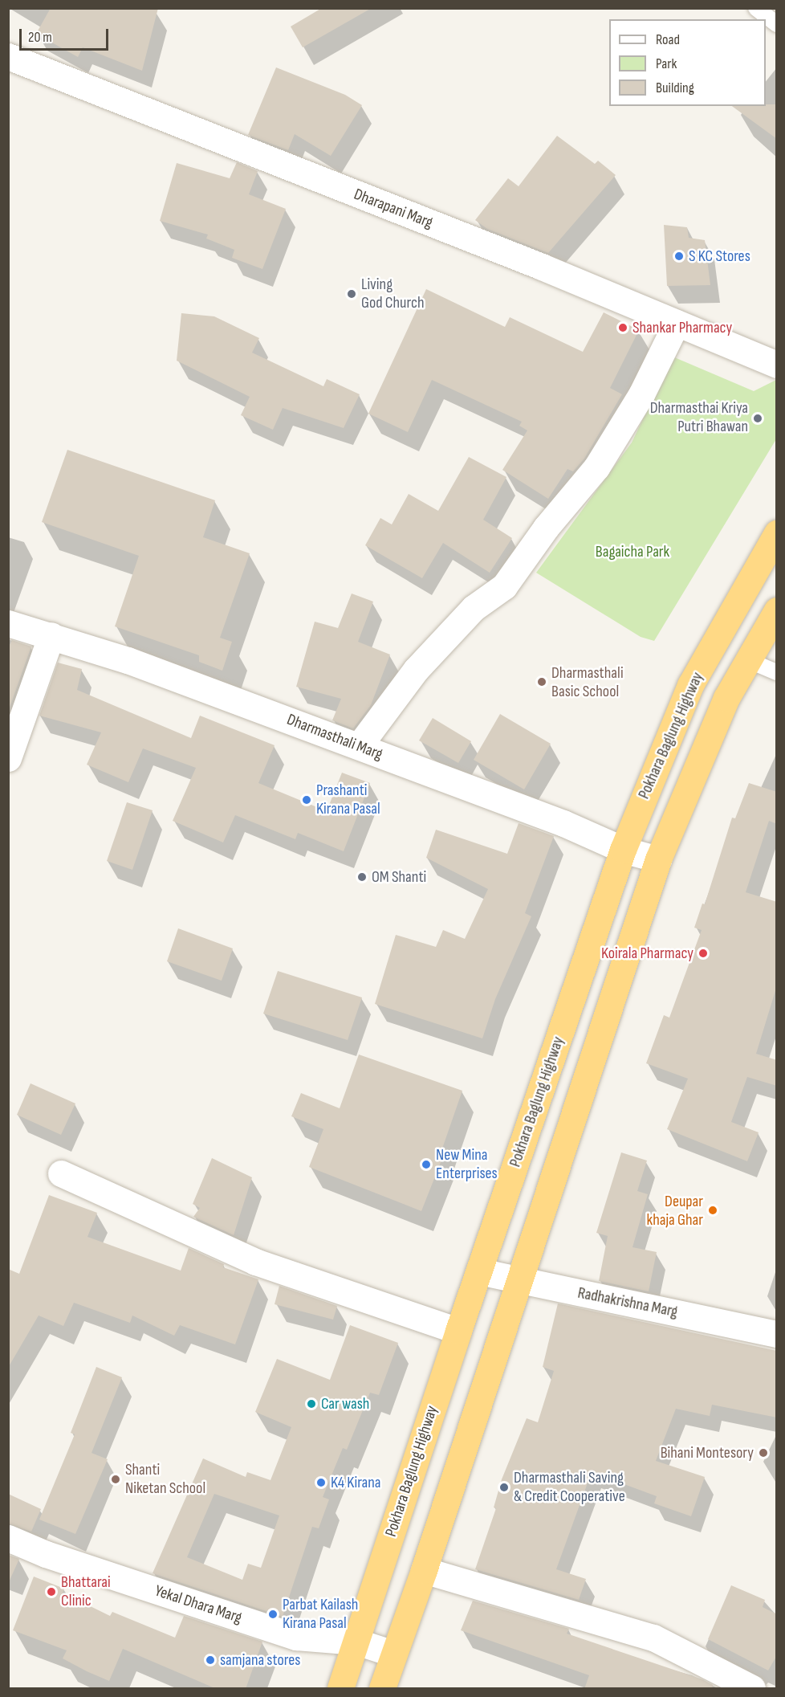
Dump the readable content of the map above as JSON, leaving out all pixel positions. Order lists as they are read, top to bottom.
{
  "streets": {
    "highway": ["Pokhara Baglung Highway"],
    "street": [
      "Dharapani Marg",
      "Dharmasthali Marg",
      "Radhakrishna Marg",
      "Yekal Dhara Marg"
    ]
  },
  "crossings": [
    ["Pokhara Baglung Highway", "Dharmasthali Marg"],
    ["Pokhara Baglung Highway", "Radhakrishna Marg"],
    ["Pokhara Baglung Highway", "Yekal Dhara Marg"]
  ],
  "parks": ["Bagaicha Park"],
  "places": [
    "S KC Stores",
    "Living God Church",
    "Shankar Pharmacy",
    "Dharmasthai Kriya Putri Bhawan",
    "Dharmasthali Basic School",
    "Prashanti Kirana Pasal",
    "OM Shanti",
    "Koirala Pharmacy",
    "New Mina Enterprises",
    "Deupar khaja Ghar",
    "Car wash",
    "Bihani Montesory",
    "Shanti Niketan School",
    "K4 Kirana",
    "Dharmasthali Saving & Credit Cooperative",
    "Bhattarai Clinic",
    "Parbat Kailash Kirana Pasal",
    "samjana stores"
  ],
  "legend": ["Road", "Park", "Building"],
  "scale_bar": "20 m"
}
